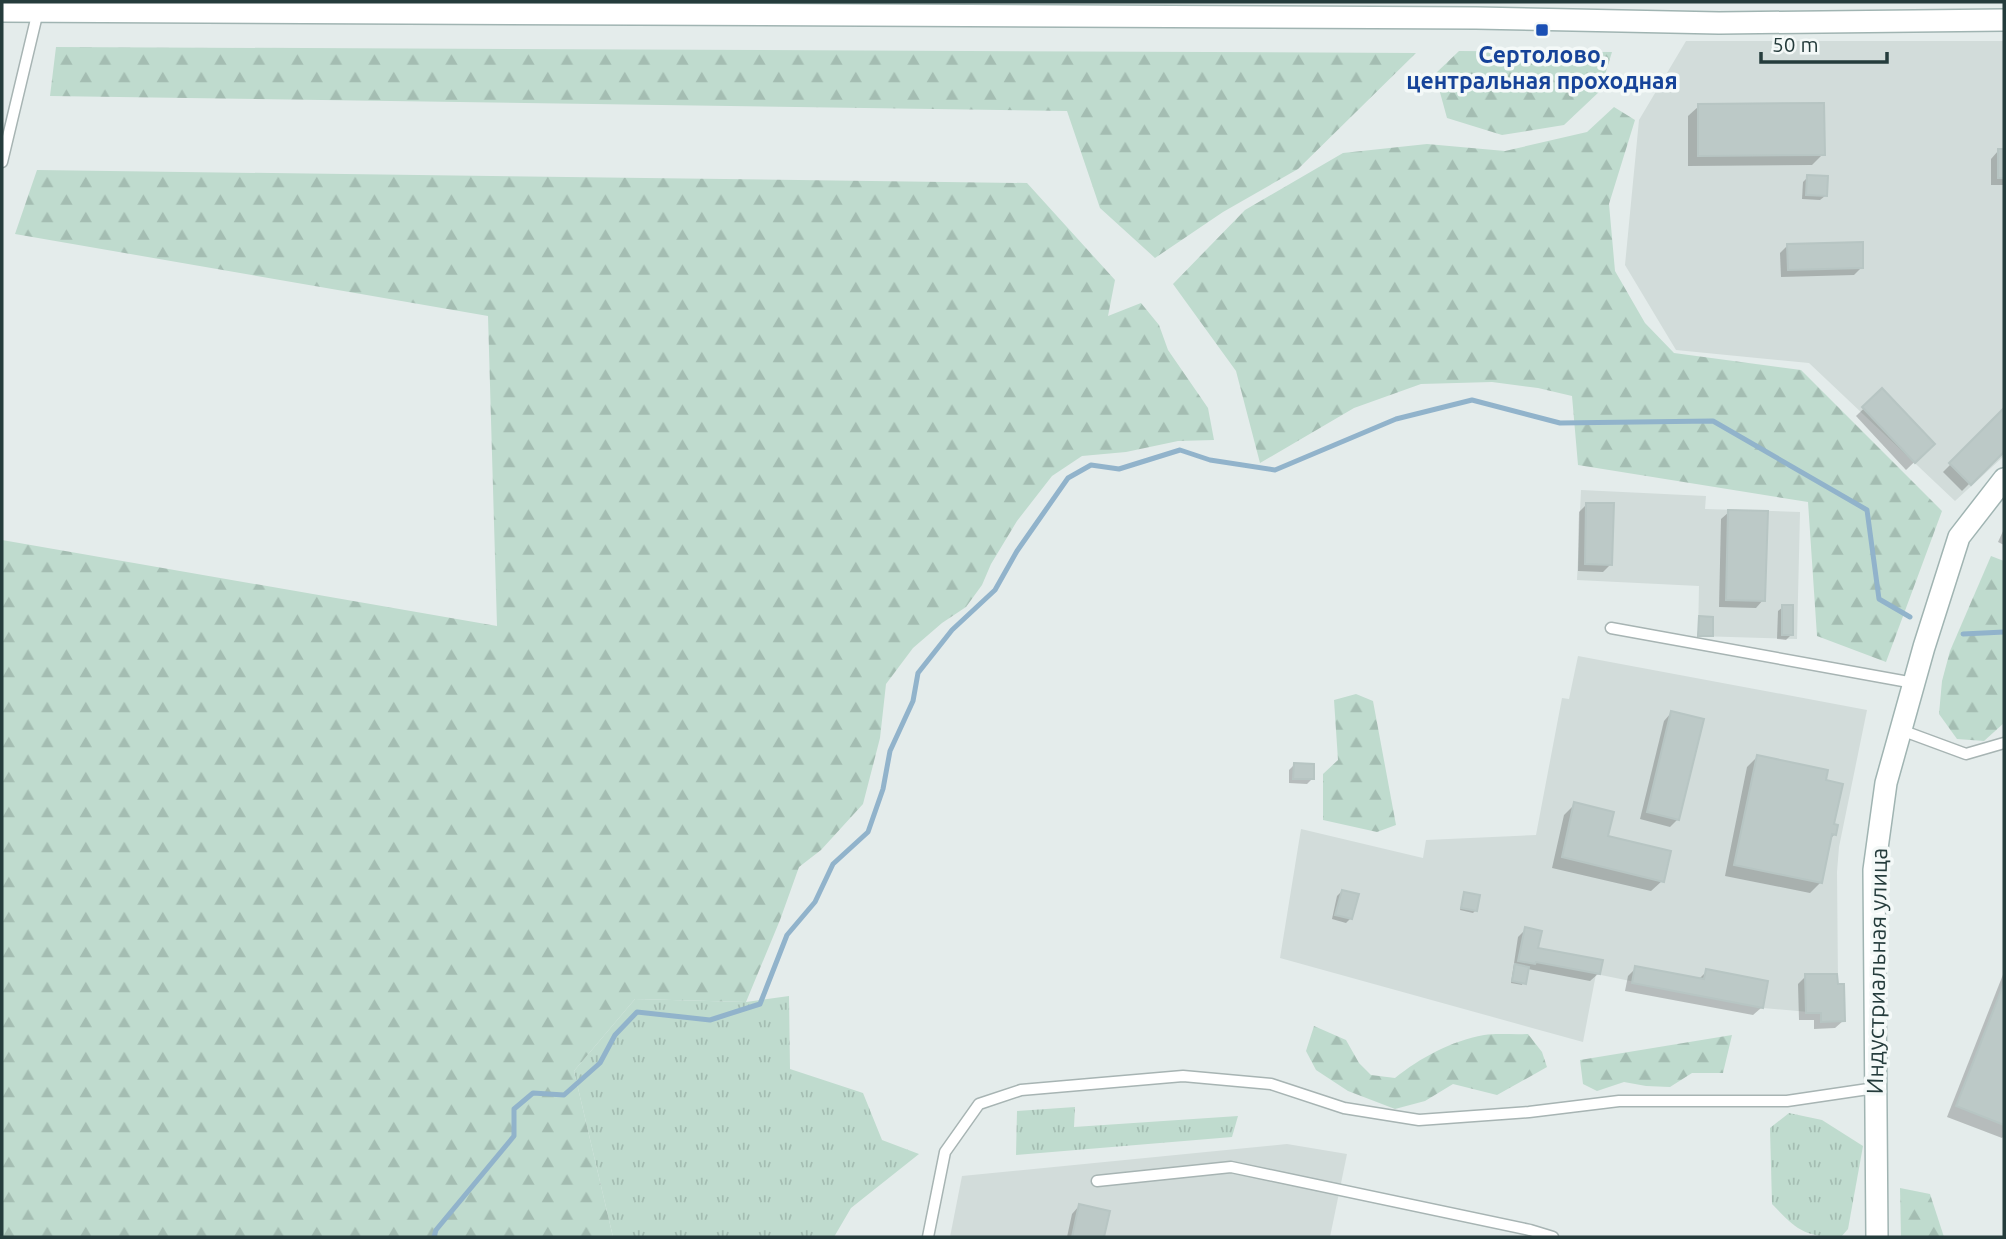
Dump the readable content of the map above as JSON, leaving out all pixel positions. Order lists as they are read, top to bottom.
{
  "streets": {
    "main road": ["Индустриальная улица"]
  },
  "places": {
    "transit": ["Сертолово, центральная проходная"]
  },
  "scale_bar": "50 m"
}
